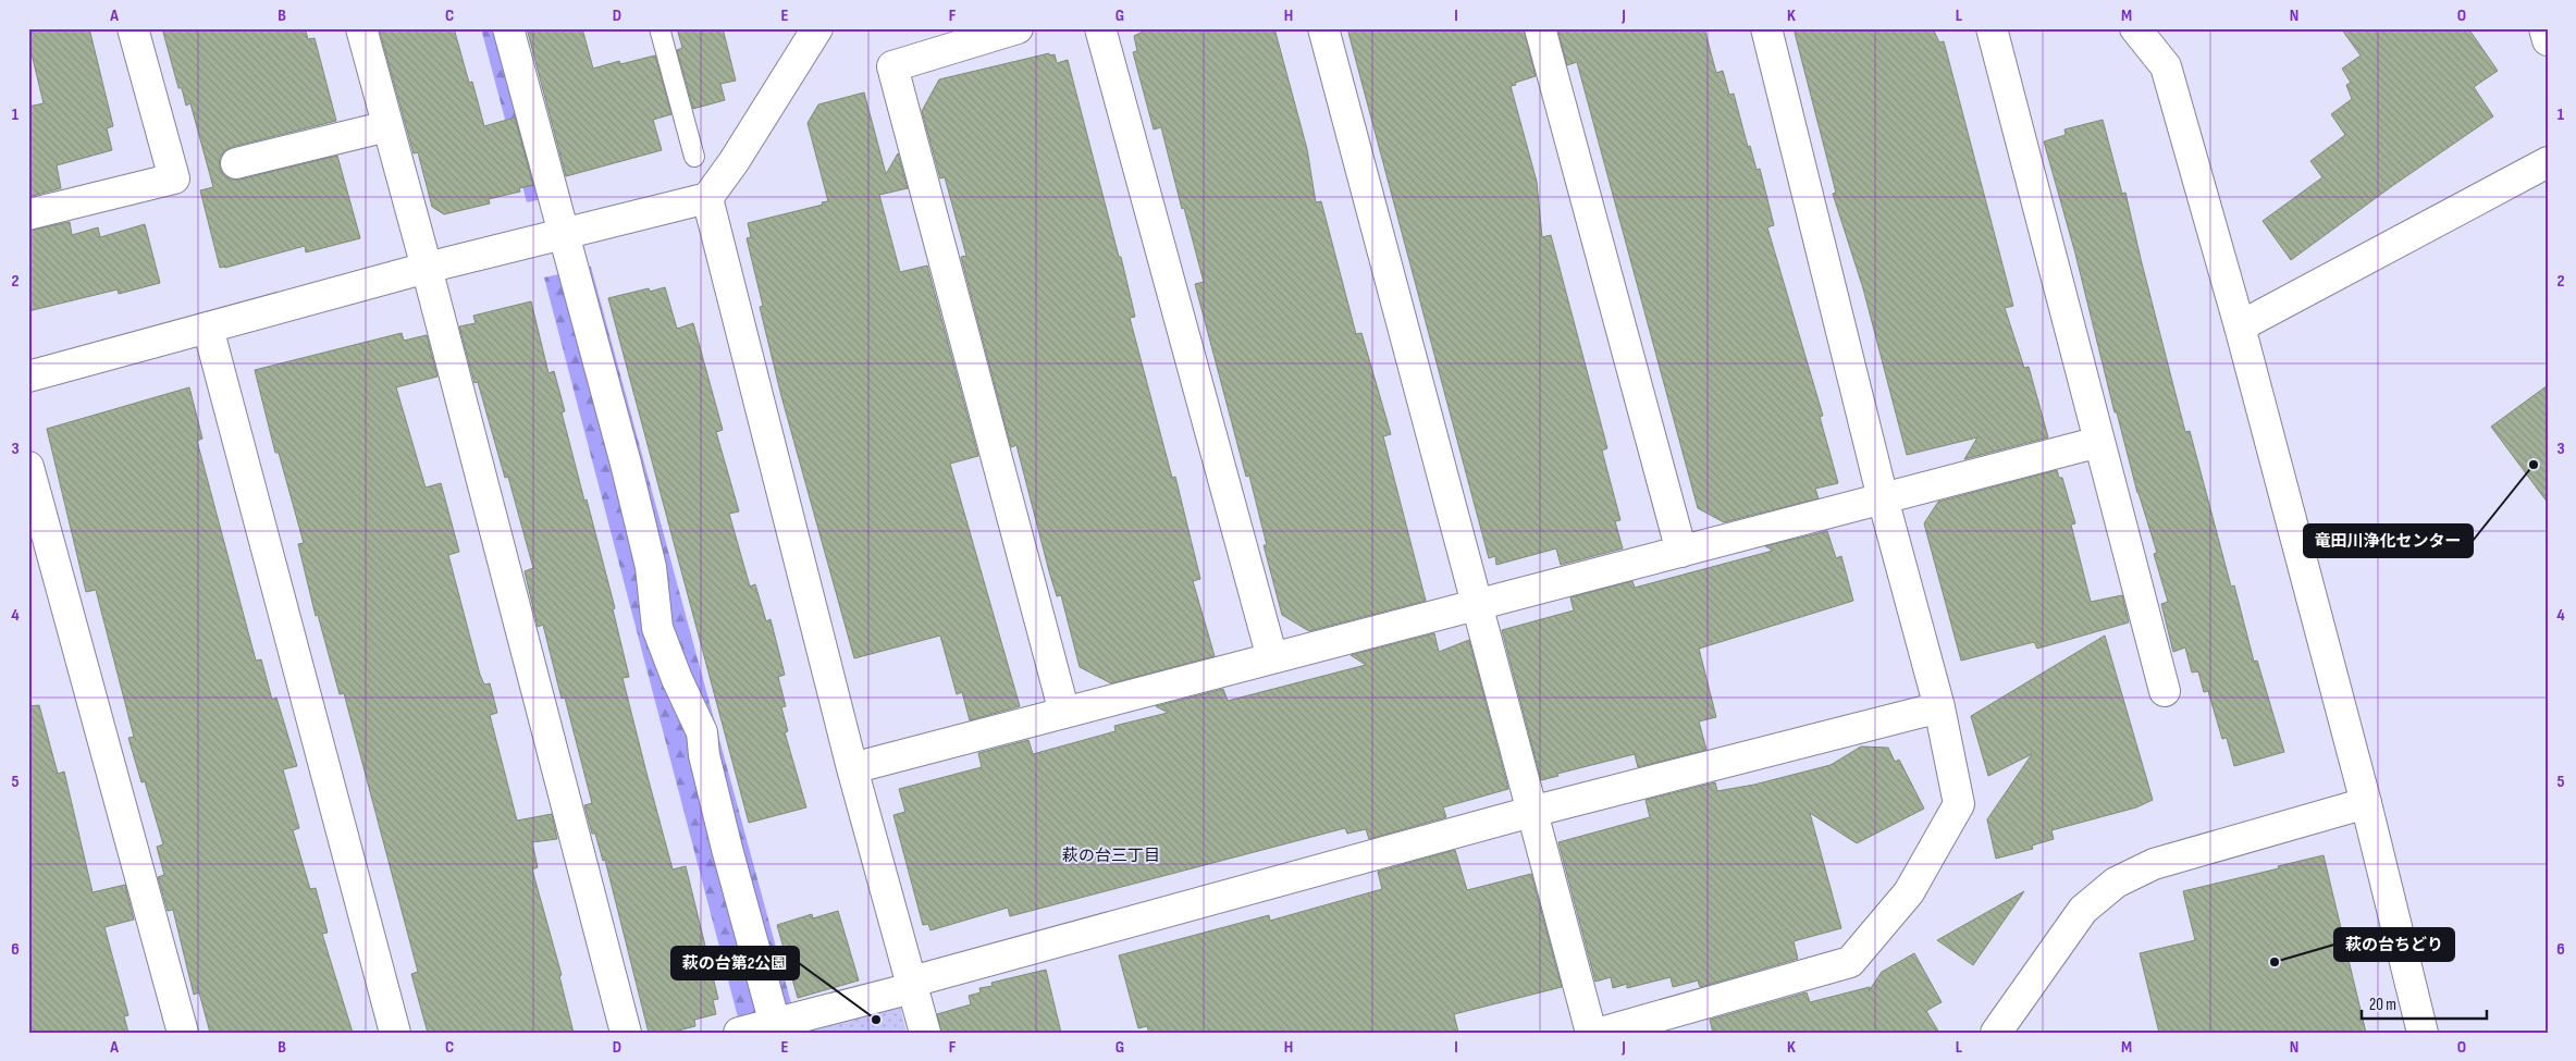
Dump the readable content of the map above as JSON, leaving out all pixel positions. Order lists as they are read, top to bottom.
{
  "districts": ["萩の台三丁目"],
  "places": ["竜田川浄化センター", "萩の台ちどり", "萩の台第2公園"],
  "scale_bar": "20 m",
  "grid": {
    "columns": [
      "A",
      "B",
      "C",
      "D",
      "E",
      "F",
      "G",
      "H",
      "I",
      "J",
      "K",
      "L",
      "M",
      "N",
      "O"
    ],
    "rows": [
      "1",
      "2",
      "3",
      "4",
      "5",
      "6"
    ]
  }
}
